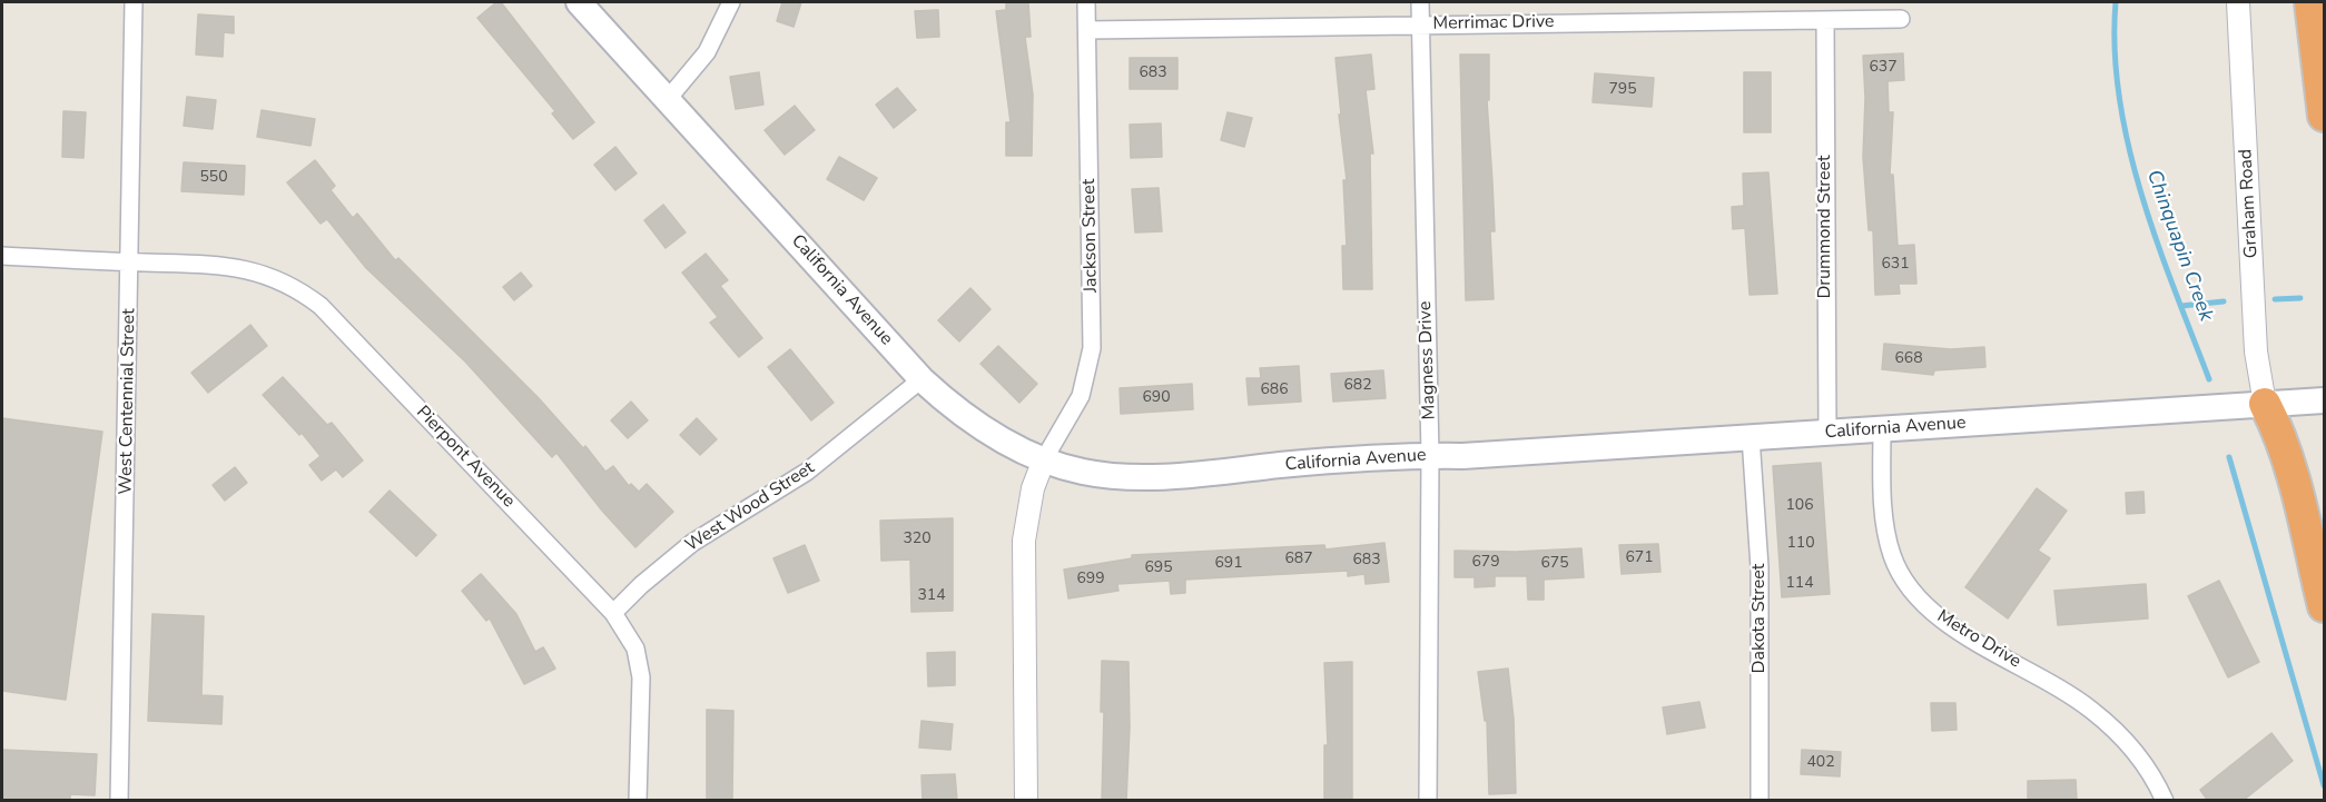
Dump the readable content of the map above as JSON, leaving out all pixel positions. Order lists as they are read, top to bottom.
{
  "streets": {
    "main road": ["California Avenue"],
    "street": [
      "Merrimac Drive",
      "Graham Road",
      "Drummond Street",
      "Jackson Street",
      "Magness Drive",
      "West Centennial Street",
      "Pierpont Avenue",
      "West Wood Street",
      "Dakota Street",
      "Metro Drive"
    ]
  },
  "crossings": [
    ["Merrimac Drive", "Drummond Street"],
    ["Merrimac Drive", "Jackson Street"],
    ["Merrimac Drive", "Magness Drive"],
    ["Graham Road", "California Avenue"],
    ["Drummond Street", "California Avenue"],
    ["Jackson Street", "California Avenue"],
    ["California Avenue", "Magness Drive"],
    ["California Avenue", "West Wood Street"],
    ["California Avenue", "Dakota Street"],
    ["California Avenue", "Metro Drive"],
    ["West Centennial Street", "Pierpont Avenue"],
    ["Pierpont Avenue", "West Wood Street"]
  ],
  "water": ["Chinquapin Creek"],
  "house_numbers": [
    "637",
    "683",
    "795",
    "550",
    "631",
    "668",
    "682",
    "686",
    "690",
    "106",
    "320",
    "110",
    "671",
    "687",
    "683",
    "679",
    "691",
    "675",
    "695",
    "699",
    "114",
    "314",
    "402"
  ]
}
